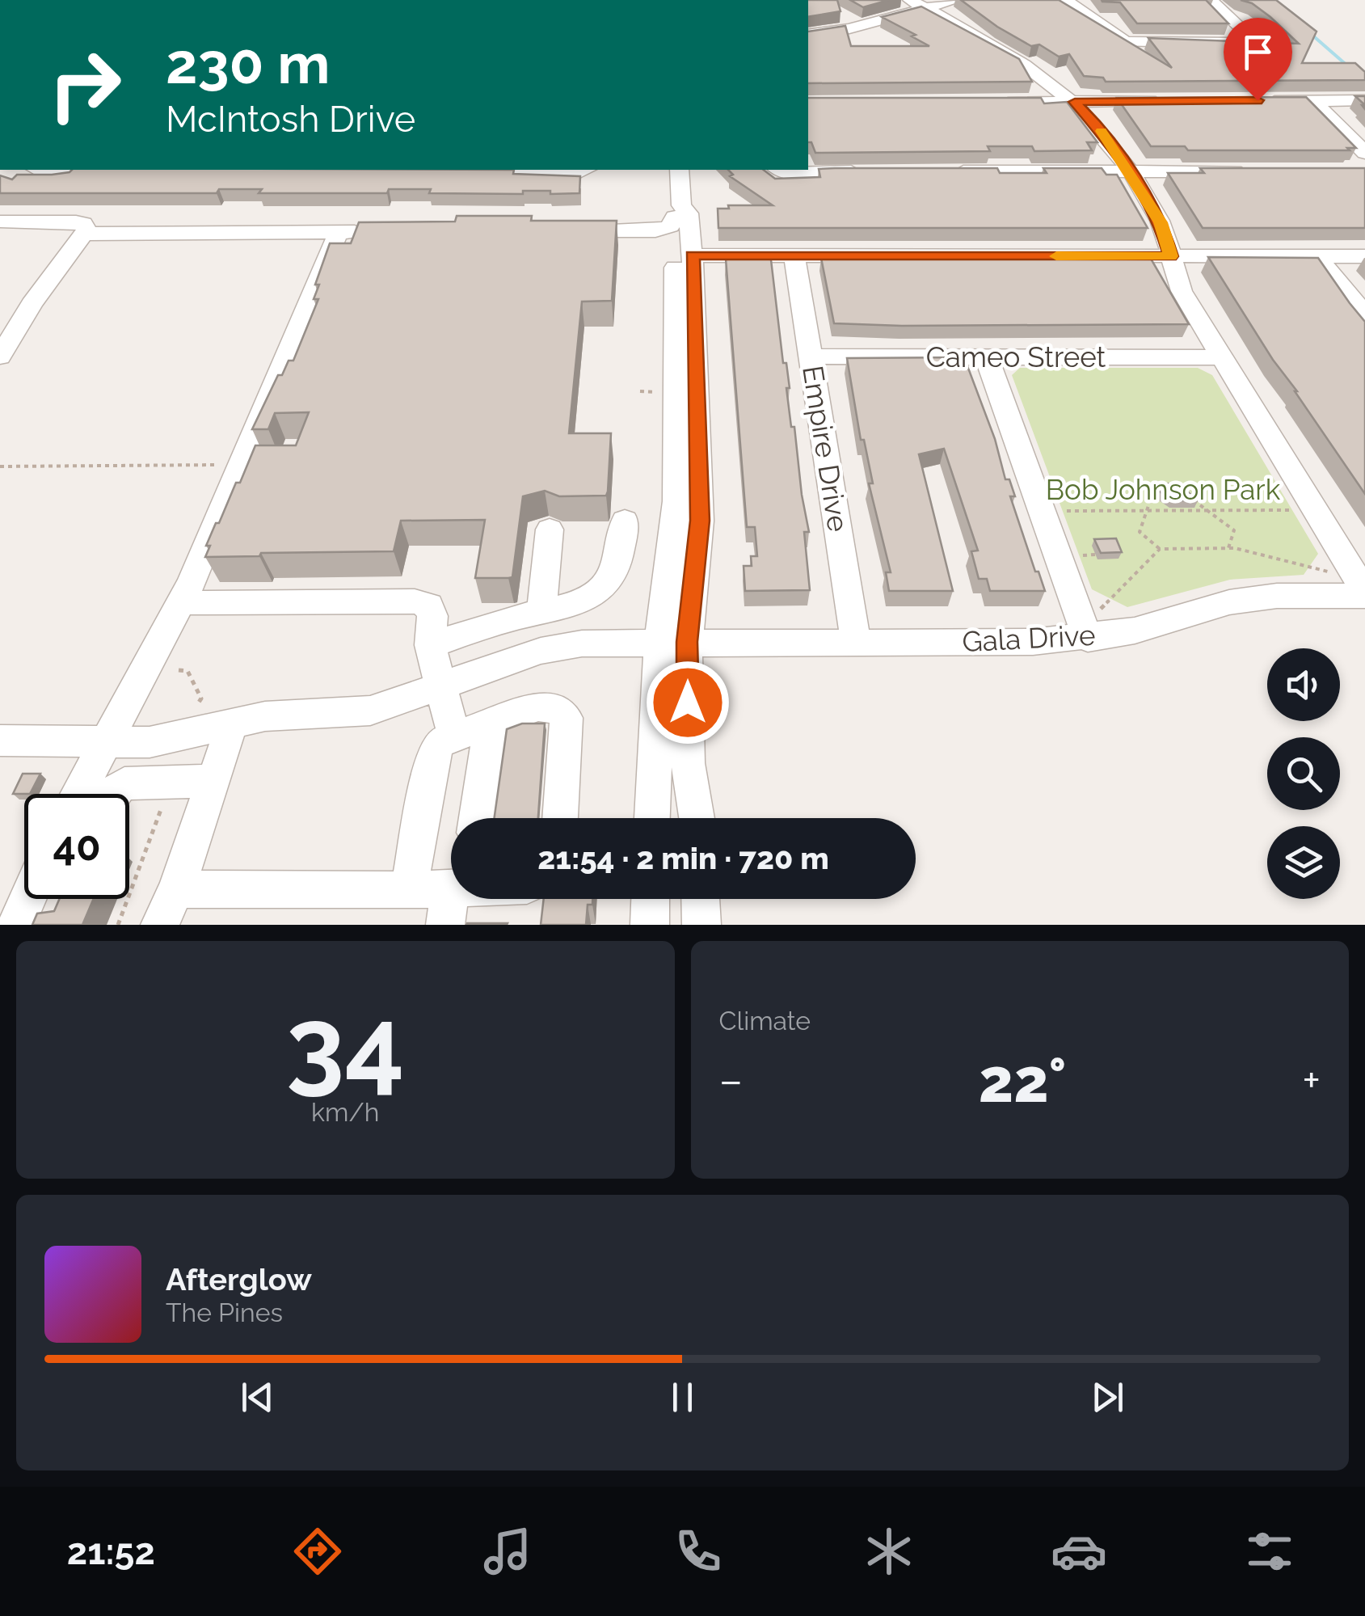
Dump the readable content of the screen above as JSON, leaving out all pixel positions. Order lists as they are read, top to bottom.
{
  "streets": {
    "street": ["Cameo Street", "Empire Drive", "Gala Drive"]
  },
  "crossings": [
    ["Cameo Street", "Empire Drive"],
    ["Empire Drive", "Gala Drive"]
  ],
  "parks": ["Bob Johnson Park"],
  "page": {
    "turn": ["230 m", "McIntosh Drive"],
    "limit": "40",
    "trip": "21:54 · 2 min · 720 m",
    "tile": [
      ["34", "km/h"],
      "Climate"
    ],
    "heat": ["−", "22°", "+"],
    "song": ["Afterglow", "The Pines"],
    "tabs": "21:52"
  }
}
